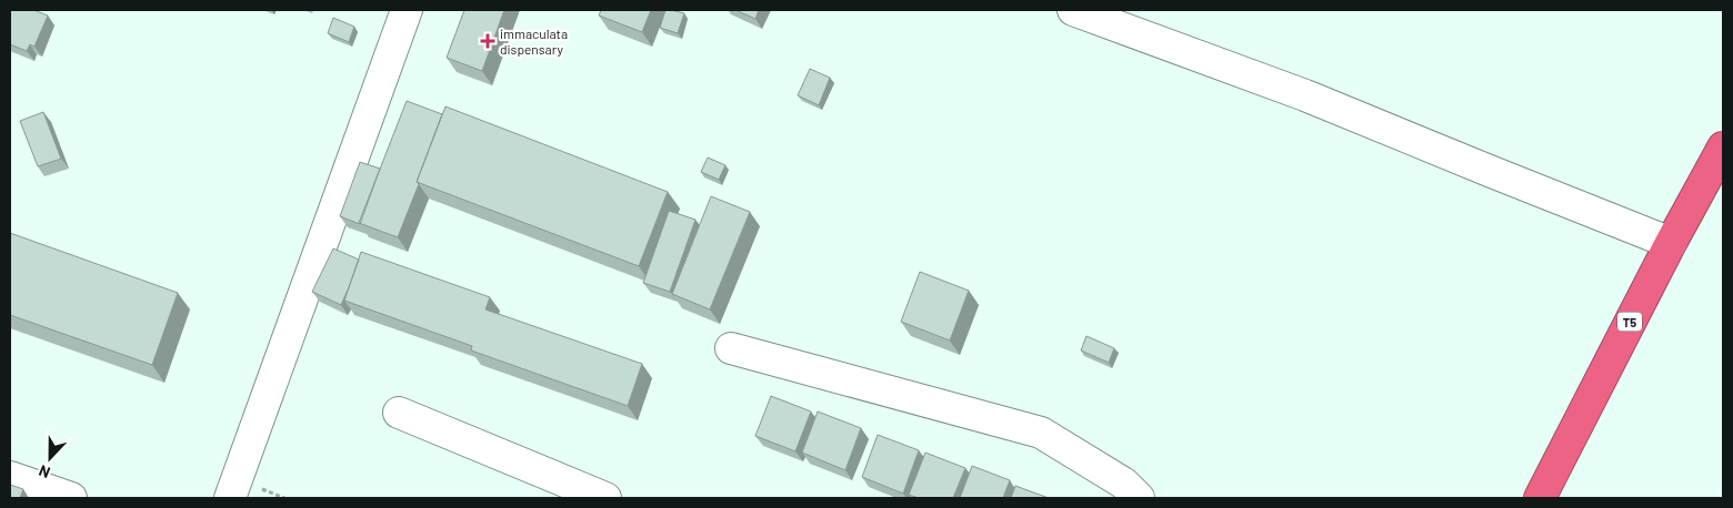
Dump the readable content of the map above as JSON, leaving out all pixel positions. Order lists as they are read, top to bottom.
{
  "streets": {
    "highway": ["T5"]
  },
  "places": {
    "health": ["immaculata dispensary"]
  },
  "north": "bottom"
}
